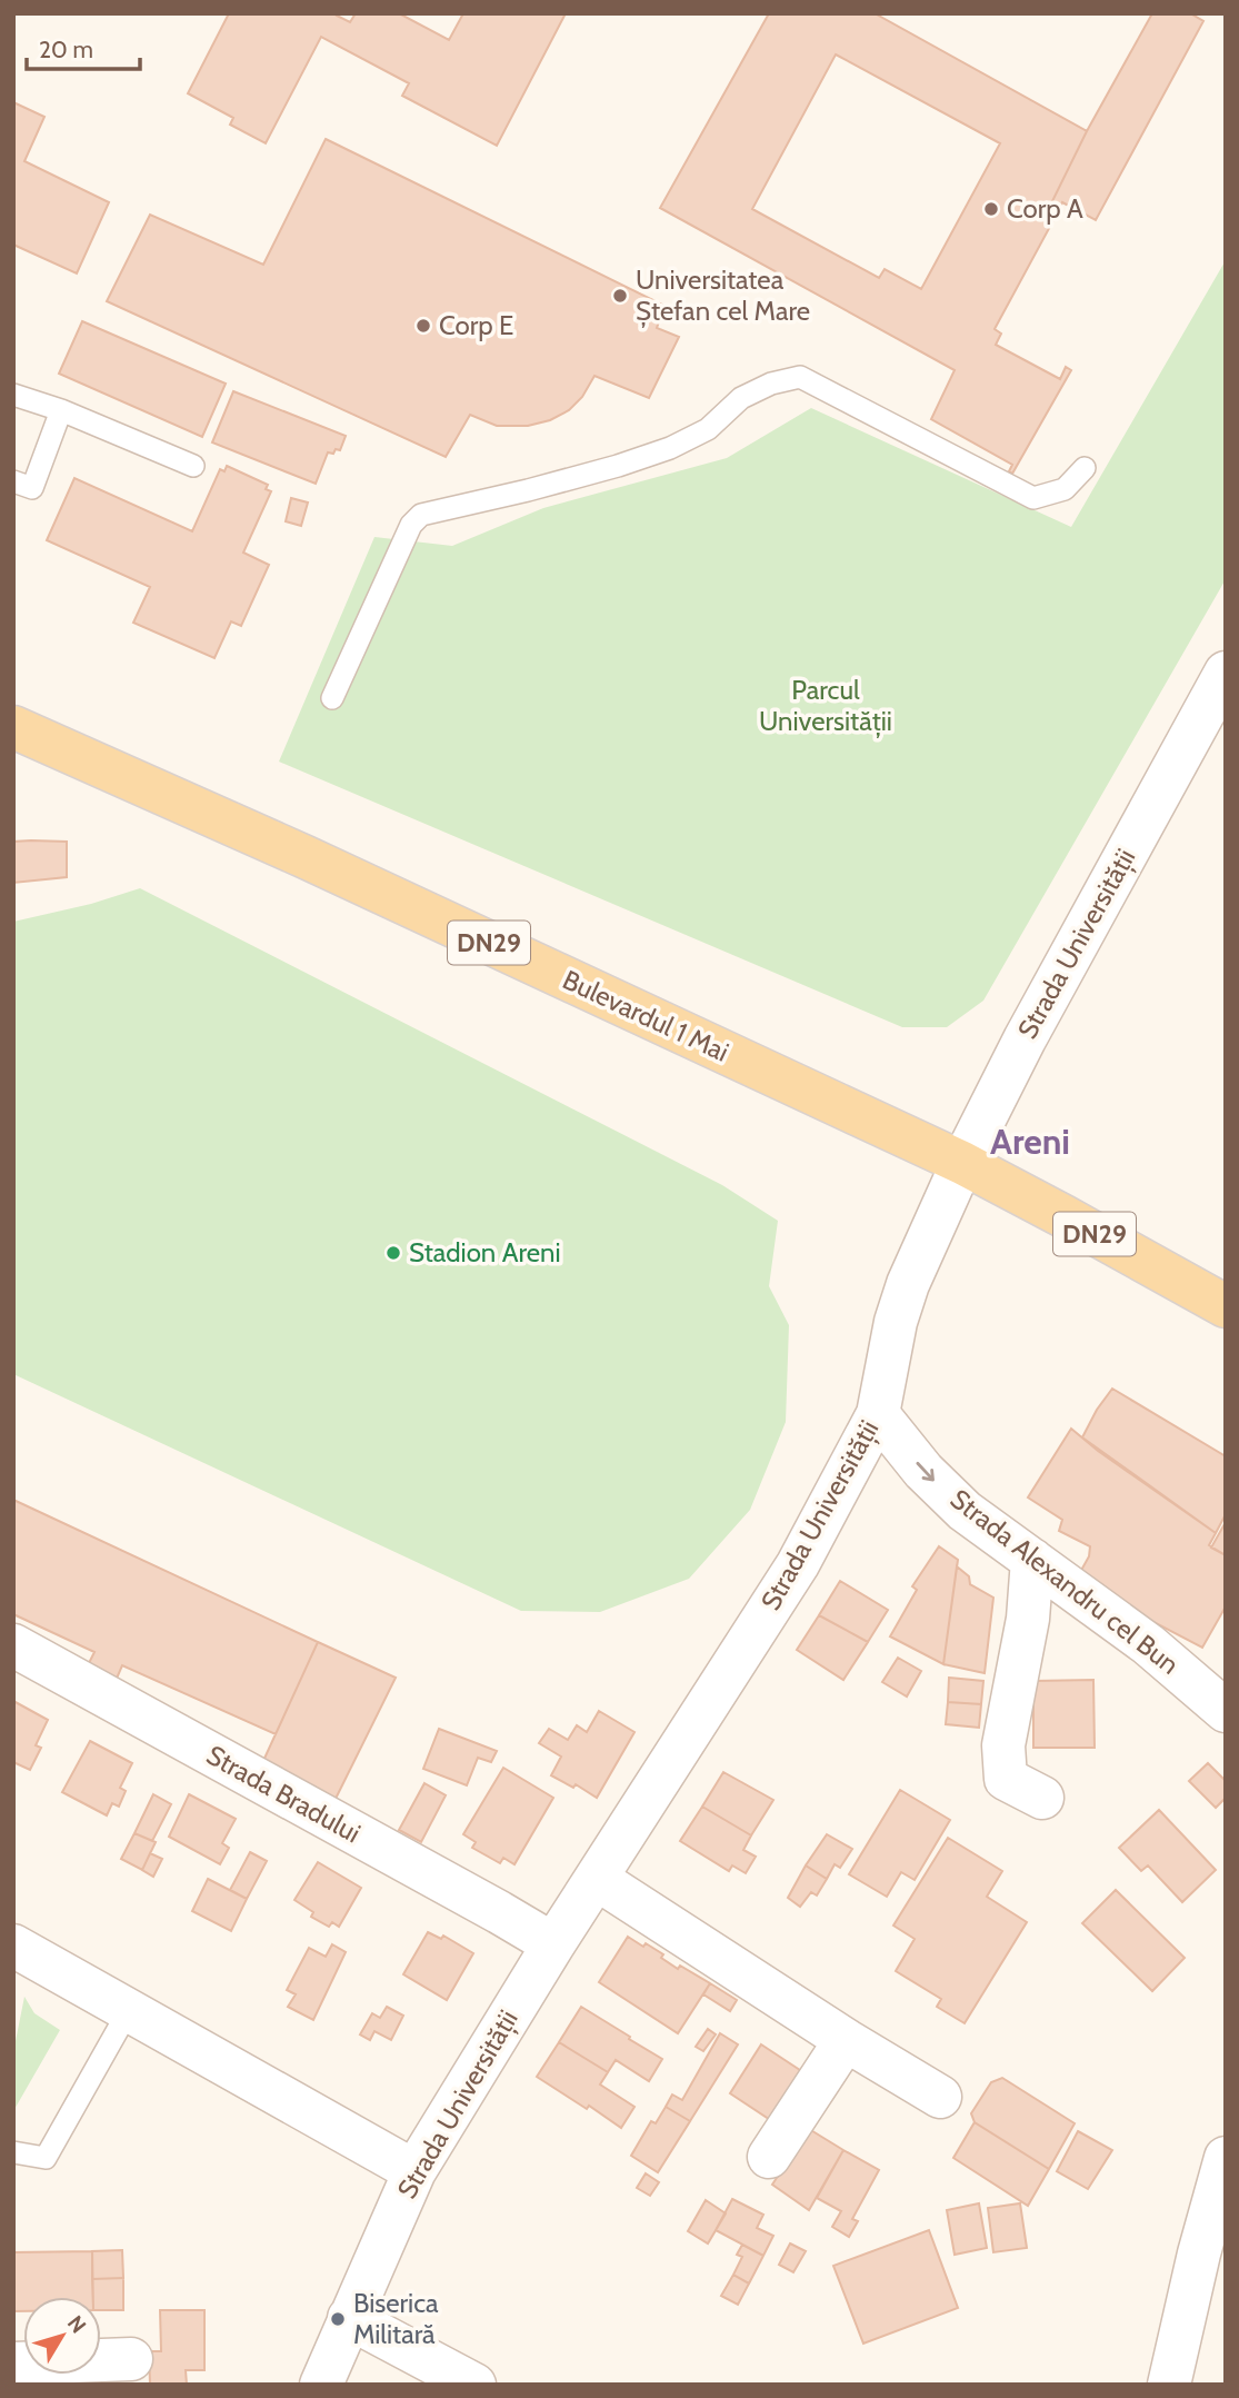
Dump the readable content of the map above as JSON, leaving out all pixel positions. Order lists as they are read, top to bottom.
{
  "streets": {
    "main road": ["DN29", "Bulevardul 1 Mai"],
    "street": ["Strada Universității", "Strada Alexandru cel Bun", "Strada Bradului"]
  },
  "crossings": [
    ["Strada Universității", "Bulevardul 1 Mai"],
    ["Strada Universității", "Strada Alexandru cel Bun"],
    ["Strada Universității", "Strada Bradului"]
  ],
  "one_way": ["Strada Alexandru cel Bun"],
  "districts": ["Areni"],
  "parks": ["Parcul Universității"],
  "places": [
    "Corp A",
    "Universitatea Ștefan cel Mare",
    "Corp E",
    "Stadion Areni",
    "Biserica Militară"
  ],
  "scale_bar": "20 m",
  "north": "top right"
}
